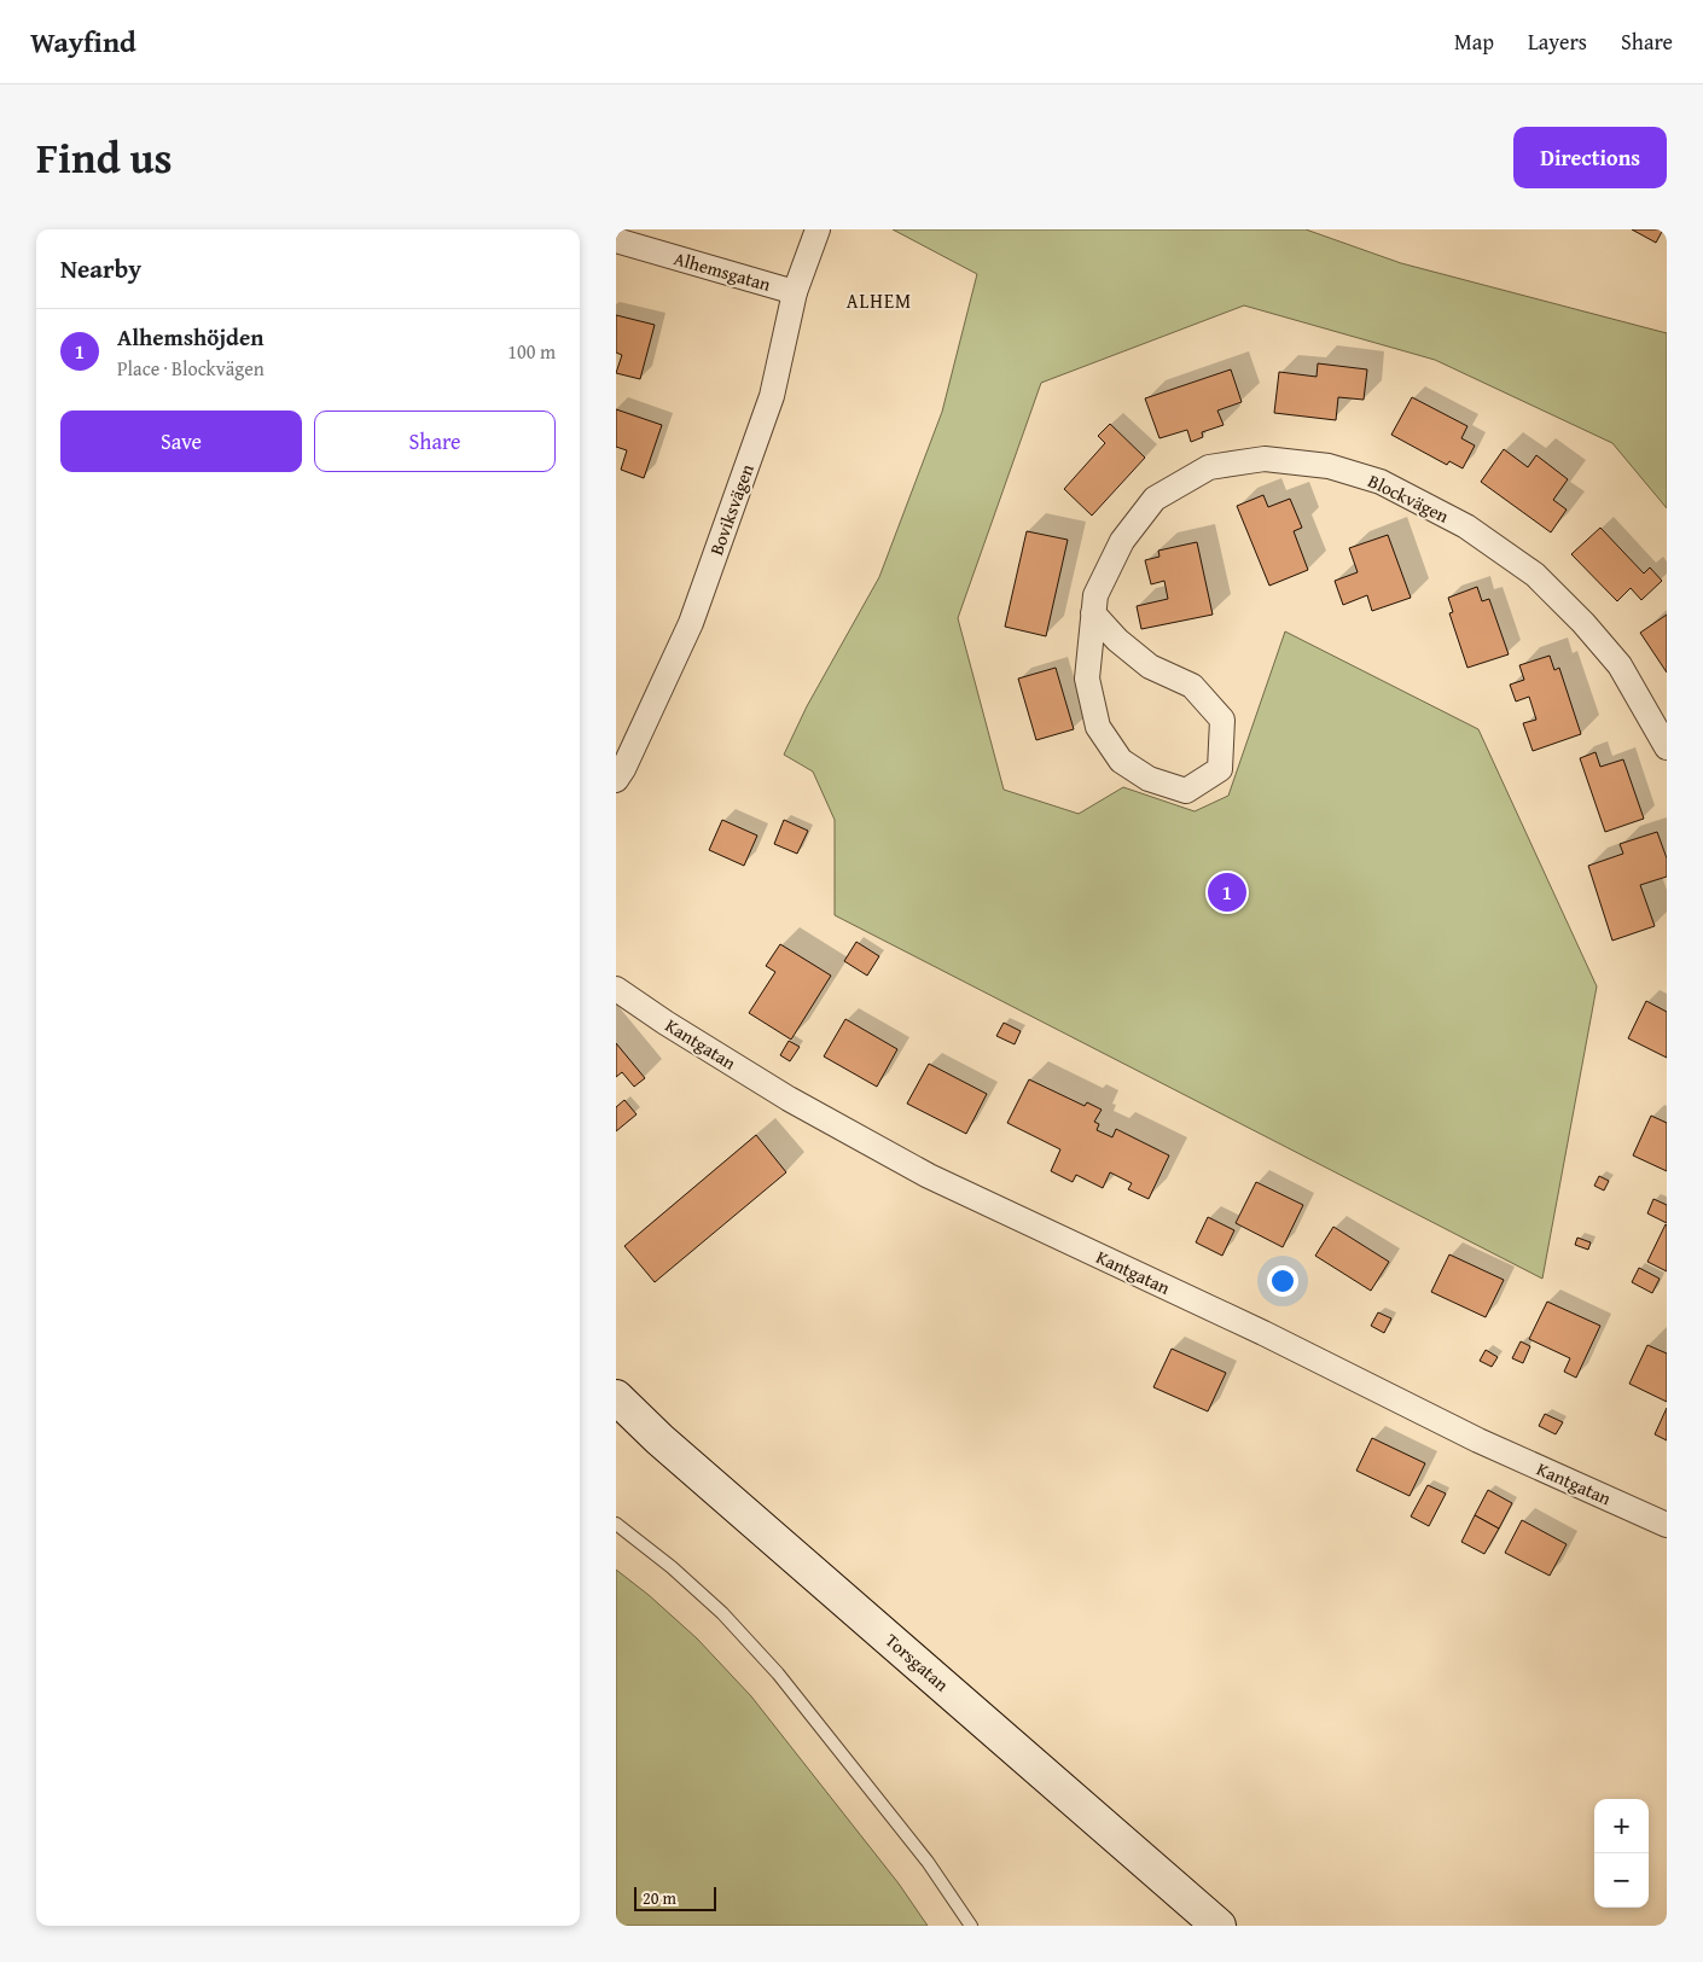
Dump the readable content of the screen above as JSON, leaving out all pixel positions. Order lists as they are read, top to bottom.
{
  "streets": {
    "main road": ["Torsgatan"],
    "street": [
      "Alhemsgatan",
      "Blockvägen",
      "Boviksvägen",
      "Kantgatan"
    ]
  },
  "crossings": [
    ["Alhemsgatan", "Boviksvägen"]
  ],
  "districts": ["ALHEM"],
  "scale_bar": "20 m",
  "page": {
    "header": "Wayfind",
    "nav": ["Map", "Layers", "Share"],
    "title": "Find us",
    "buttons": [
      "Directions",
      ["Save", "Share"]
    ],
    "heading": "Nearby",
    "list": [
      {
        "mark": "1",
        "name": "Alhemshöjden",
        "note": "Place · Blockvägen",
        "value": "100 m"
      }
    ],
    "pins": "1",
    "map_buttons": ["+", "−"],
    "scale": "20 m"
  }
}
